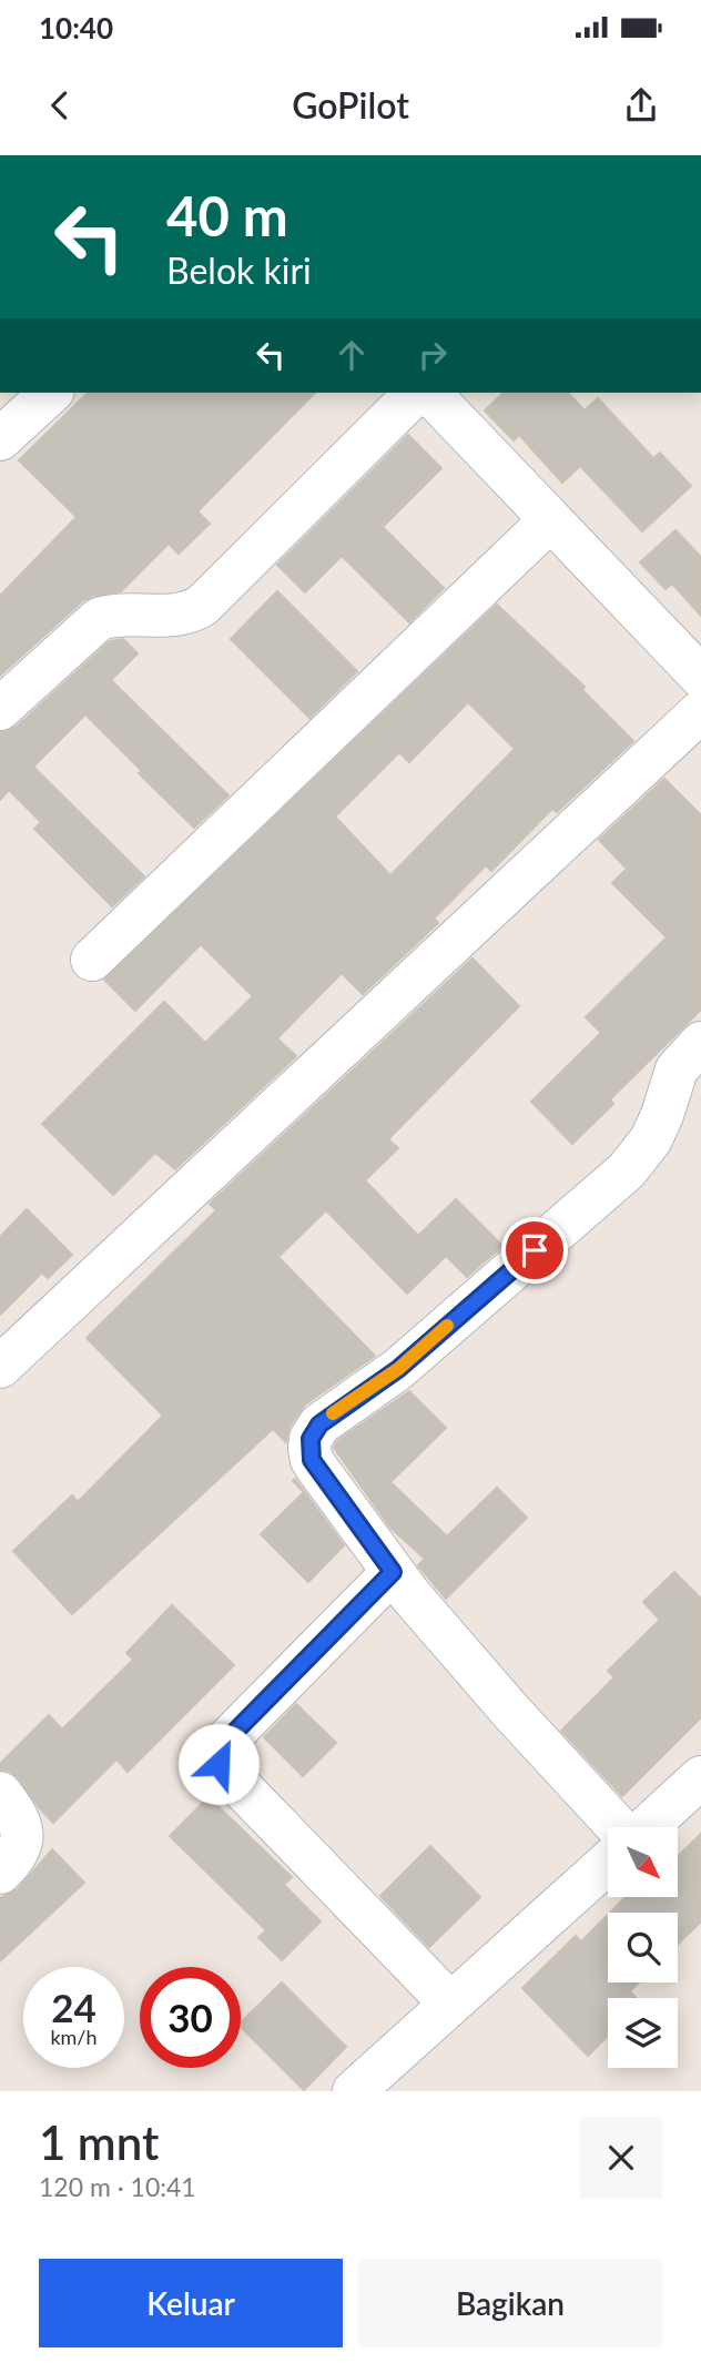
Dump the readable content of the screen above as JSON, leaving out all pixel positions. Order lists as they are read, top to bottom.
{
  "north": "bottom right",
  "page": {
    "status": "10:40",
    "header": "GoPilot",
    "turn": ["40 m", "Belok kiri"],
    "speed": "24 km/h",
    "limit": "30",
    "heading": ["1 mnt", "120 m · 10:41"],
    "buttons": ["Keluar", "Bagikan"]
  }
}
